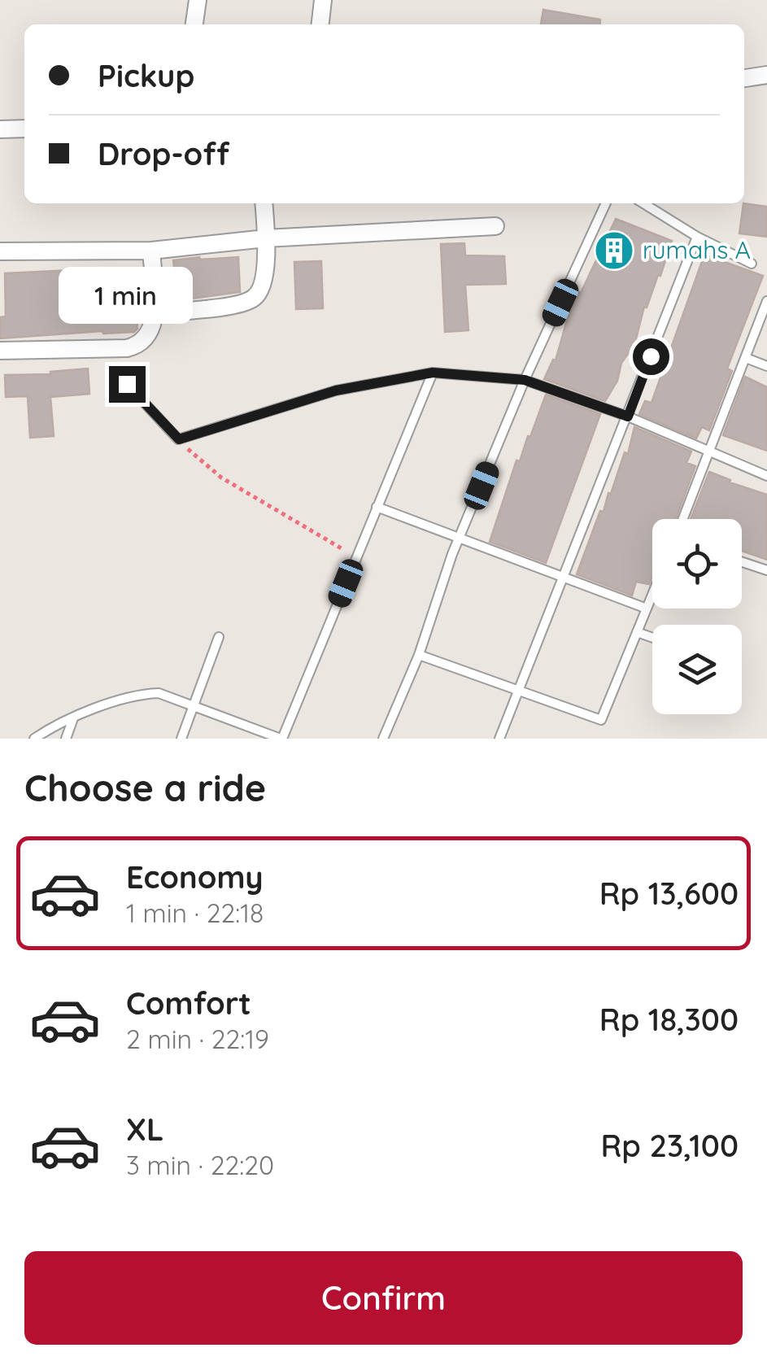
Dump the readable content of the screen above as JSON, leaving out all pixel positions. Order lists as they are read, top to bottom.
{
  "places": {
    "building": ["rumahs A"]
  },
  "page": {
    "banner": ["Pickup", "Drop-off"],
    "bubble": "1 min",
    "heading": "Choose a ride",
    "list": [
      {
        "name": "Economy",
        "note": "1 min · 22:18",
        "value": "Rp 13,600"
      },
      {
        "name": "Comfort",
        "note": "2 min · 22:19",
        "value": "Rp 18,300"
      },
      {
        "name": "XL",
        "note": "3 min · 22:20",
        "value": "Rp 23,100"
      }
    ],
    "buttons": "Confirm"
  }
}
